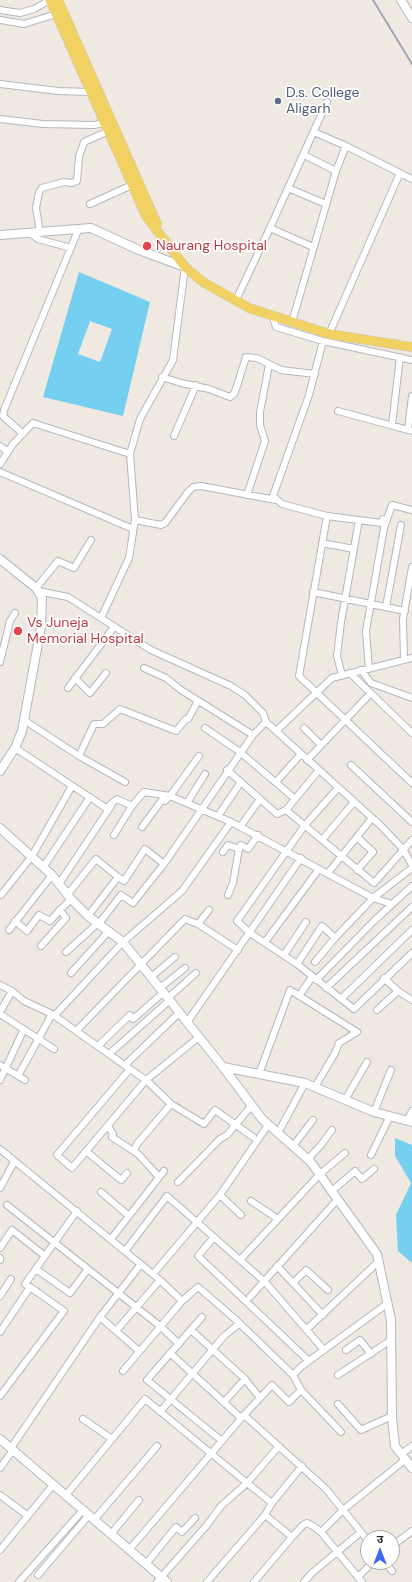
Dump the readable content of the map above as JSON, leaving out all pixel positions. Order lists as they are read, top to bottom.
{
  "places": ["D.s. College Aligarh", "Naurang Hospital", "Vs Juneja Memorial Hospital"],
  "north": "top"
}
